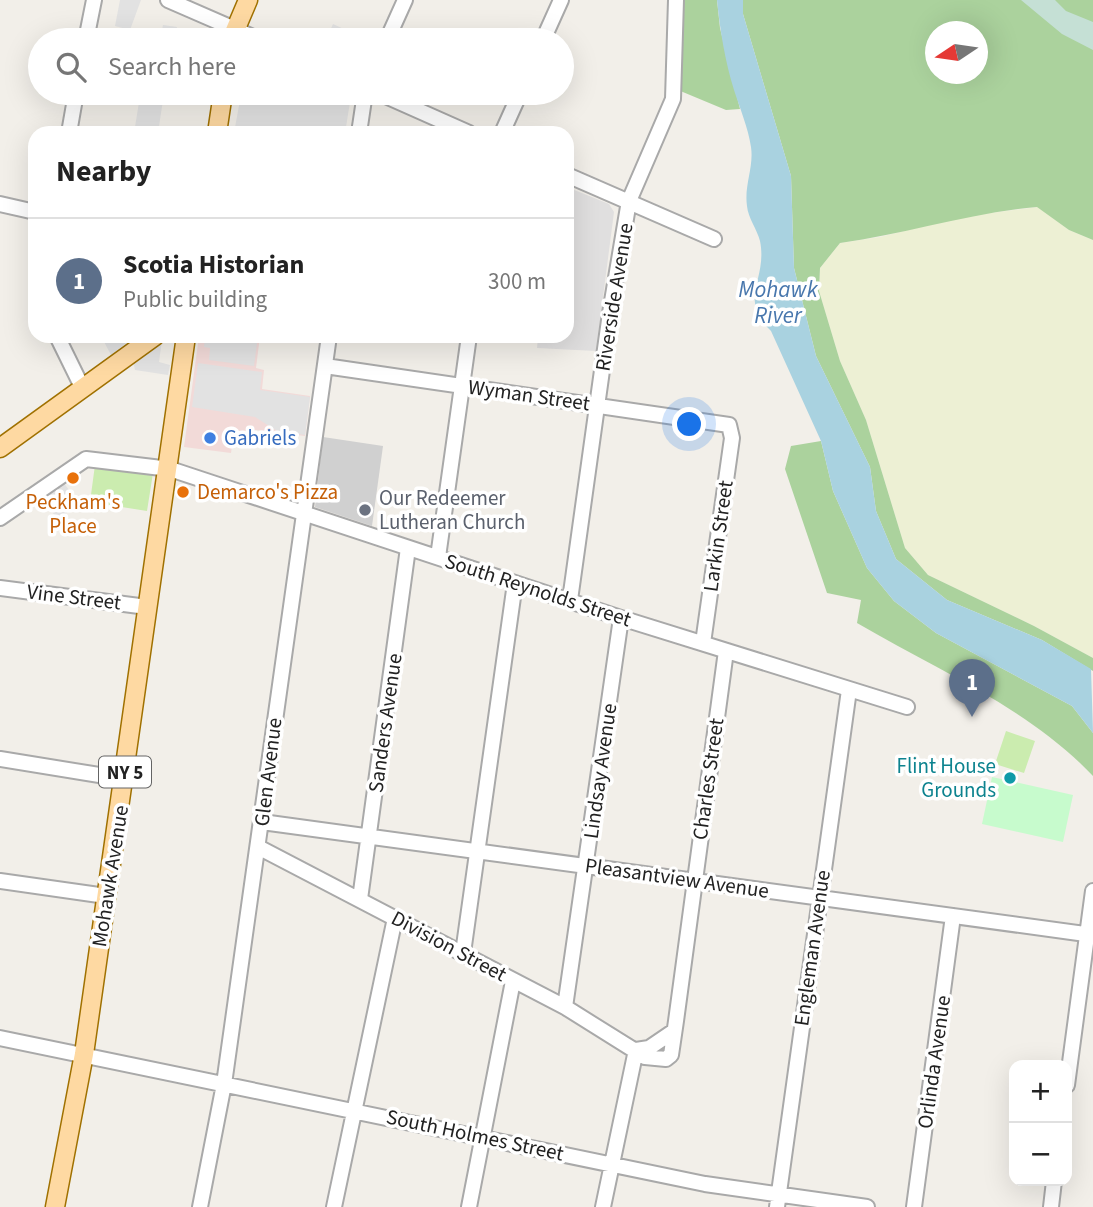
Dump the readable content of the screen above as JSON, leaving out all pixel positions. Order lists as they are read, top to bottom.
{
  "streets": {
    "main road": ["NY 5", "Mohawk Avenue"],
    "street": [
      "Riverside Avenue",
      "Wyman Street",
      "Larkin Street",
      "South Reynolds Street",
      "Vine Street",
      "Sanders Avenue",
      "Lindsay Avenue",
      "Glen Avenue",
      "Charles Street",
      "Pleasantview Avenue",
      "Division Street",
      "Engleman Avenue",
      "Orlinda Avenue",
      "South Holmes Street"
    ]
  },
  "crossings": [
    ["Riverside Avenue", "Wyman Street"],
    ["Riverside Avenue", "South Reynolds Street"],
    ["Wyman Street", "Larkin Street"],
    ["Wyman Street", "Glen Avenue"],
    ["Larkin Street", "South Reynolds Street"],
    ["South Reynolds Street", "Sanders Avenue"],
    ["South Reynolds Street", "Lindsay Avenue"],
    ["South Reynolds Street", "Glen Avenue"],
    ["South Reynolds Street", "Charles Street"],
    ["South Reynolds Street", "Mohawk Avenue"],
    ["South Reynolds Street", "Engleman Avenue"],
    ["Vine Street", "Mohawk Avenue"],
    ["Sanders Avenue", "Pleasantview Avenue"],
    ["Sanders Avenue", "Division Street"],
    ["Lindsay Avenue", "Pleasantview Avenue"],
    ["Lindsay Avenue", "Division Street"],
    ["Glen Avenue", "Pleasantview Avenue"],
    ["Glen Avenue", "Division Street"],
    ["Glen Avenue", "South Holmes Street"],
    ["Charles Street", "Pleasantview Avenue"],
    ["Charles Street", "Division Street"],
    ["Mohawk Avenue", "South Holmes Street"],
    ["Pleasantview Avenue", "Engleman Avenue"],
    ["Pleasantview Avenue", "Orlinda Avenue"],
    ["Engleman Avenue", "South Holmes Street"]
  ],
  "water": ["Mohawk River"],
  "places": [
    "Gabriels",
    "Peckham's Place",
    "Demarco's Pizza",
    "Our Redeemer Lutheran Church",
    "Flint House Grounds"
  ],
  "north": "left",
  "page": {
    "search": "Search here",
    "heading": "Nearby",
    "list": [
      {
        "mark": "1",
        "name": "Scotia Historian",
        "note": "Public building",
        "value": "300 m"
      }
    ],
    "pins": "1",
    "map_buttons": ["+", "−"]
  }
}
